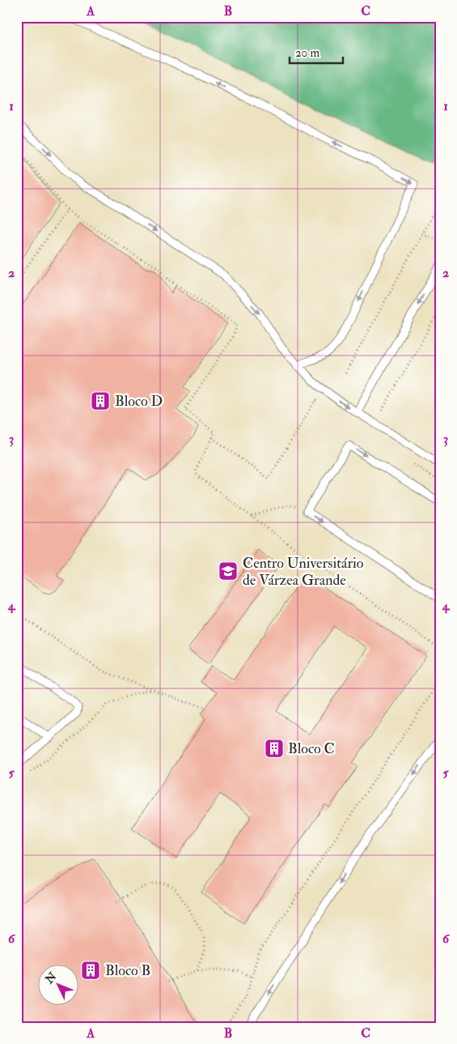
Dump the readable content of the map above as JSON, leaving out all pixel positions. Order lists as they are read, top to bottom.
{
  "places": {
    "building": ["Bloco D", "Bloco C", "Bloco B"],
    "school or university": ["Centro Universitário de Várzea Grande"]
  },
  "scale_bar": "20 m",
  "north": "top left",
  "grid": {
    "columns": ["A", "B", "C"],
    "rows": [
      "1",
      "2",
      "3",
      "4",
      "5",
      "6"
    ]
  }
}
